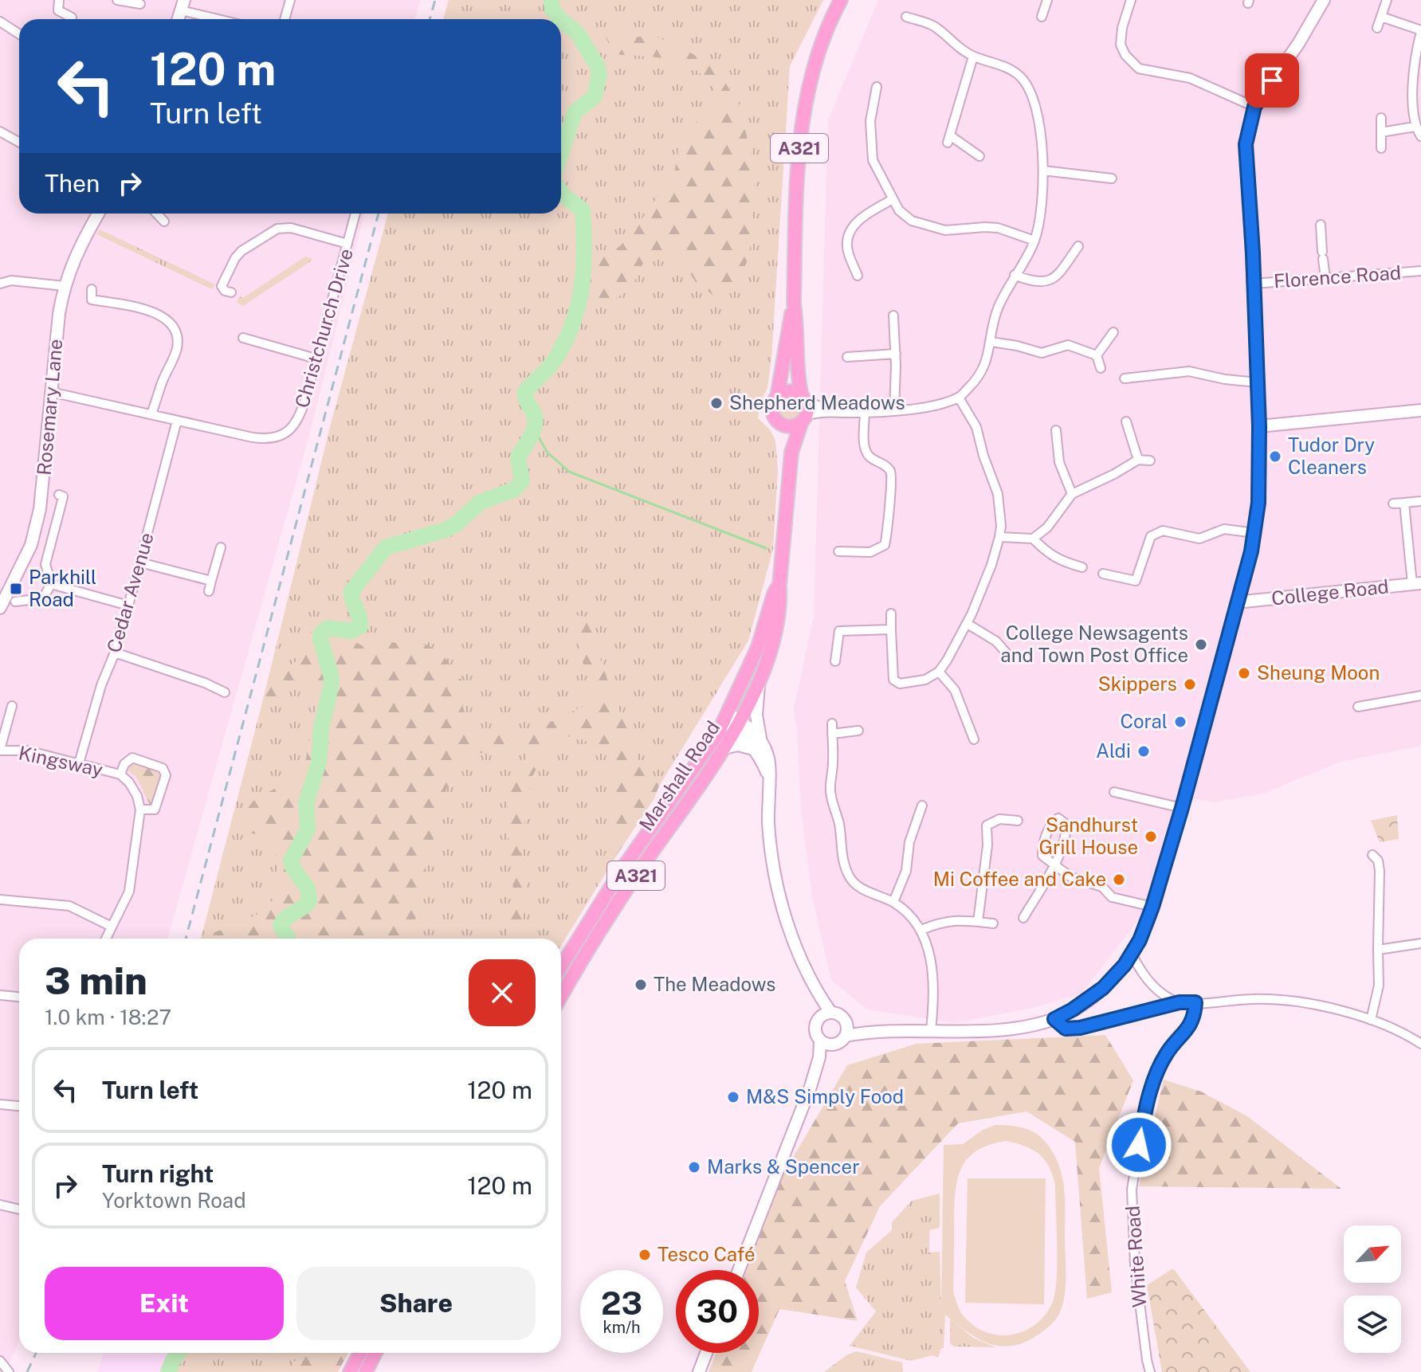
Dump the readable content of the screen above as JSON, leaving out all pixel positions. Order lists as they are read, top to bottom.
{
  "streets": {
    "main road": ["A321", "Marshall Road"],
    "street": [
      "Florence Road",
      "Christchurch Drive",
      "Rosemary Lane",
      "Cedar Avenue",
      "College Road",
      "Kingsway",
      "White Road"
    ]
  },
  "crossings": [
    ["A321", "Marshall Road"],
    ["Christchurch Drive", "Rosemary Lane"],
    ["Christchurch Drive", "Cedar Avenue"],
    ["Cedar Avenue", "Kingsway"]
  ],
  "places": {
    "other": [
      "Shepherd Meadows",
      "Tudor Dry Cleaners",
      "College Newsagents and Town Post Office",
      "Sheung Moon",
      "Skippers",
      "Coral",
      "Aldi",
      "Sandhurst Grill House",
      "Mi Coffee and Cake",
      "The Meadows",
      "M&S Simply Food",
      "Marks & Spencer",
      "Tesco Café"
    ],
    "transit": ["Parkhill Road"]
  },
  "north": "top right",
  "page": {
    "turn": ["120 m", "Turn left"],
    "then": "Then",
    "heading": ["3 min", "1.0 km · 18:27"],
    "list": [
      {
        "name": "Turn left",
        "value": "120 m"
      },
      {
        "name": "Turn right",
        "note": "Yorktown Road",
        "value": "120 m"
      }
    ],
    "buttons": ["Exit", "Share"],
    "speed": "23 km/h",
    "limit": "30"
  }
}
